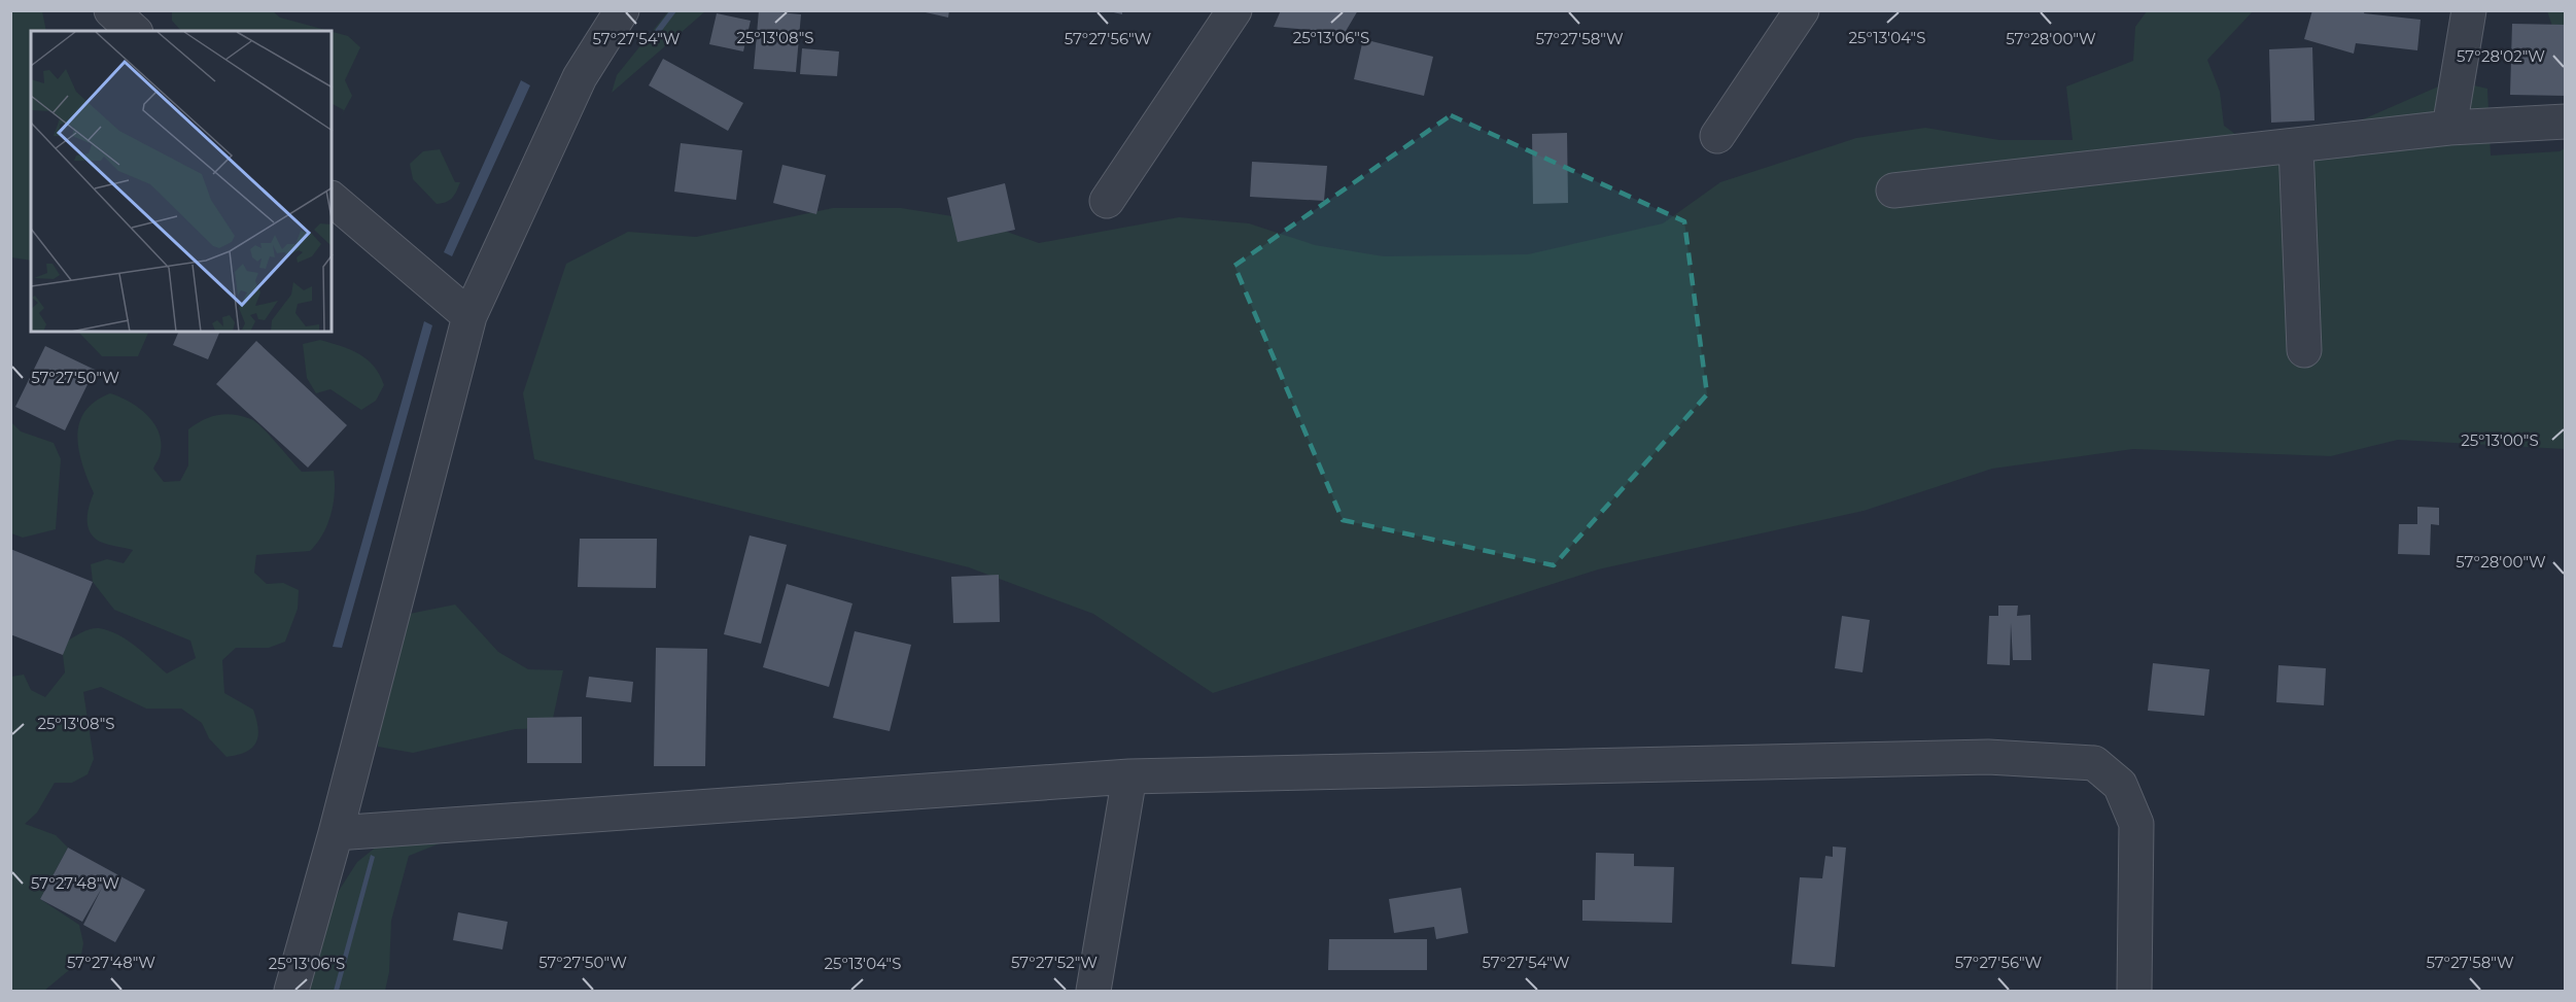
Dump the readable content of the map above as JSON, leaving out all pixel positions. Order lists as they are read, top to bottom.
{
  "coordinates": [
    "25°13'08\"S",
    "25°13'06\"S",
    "25°13'04\"S",
    "57°27'54\"W",
    "57°27'56\"W",
    "57°27'58\"W",
    "57°28'00\"W",
    "57°28'02\"W",
    "57°27'50\"W",
    "25°13'00\"S",
    "57°27'48\"W",
    "57°27'52\"W"
  ]
}
